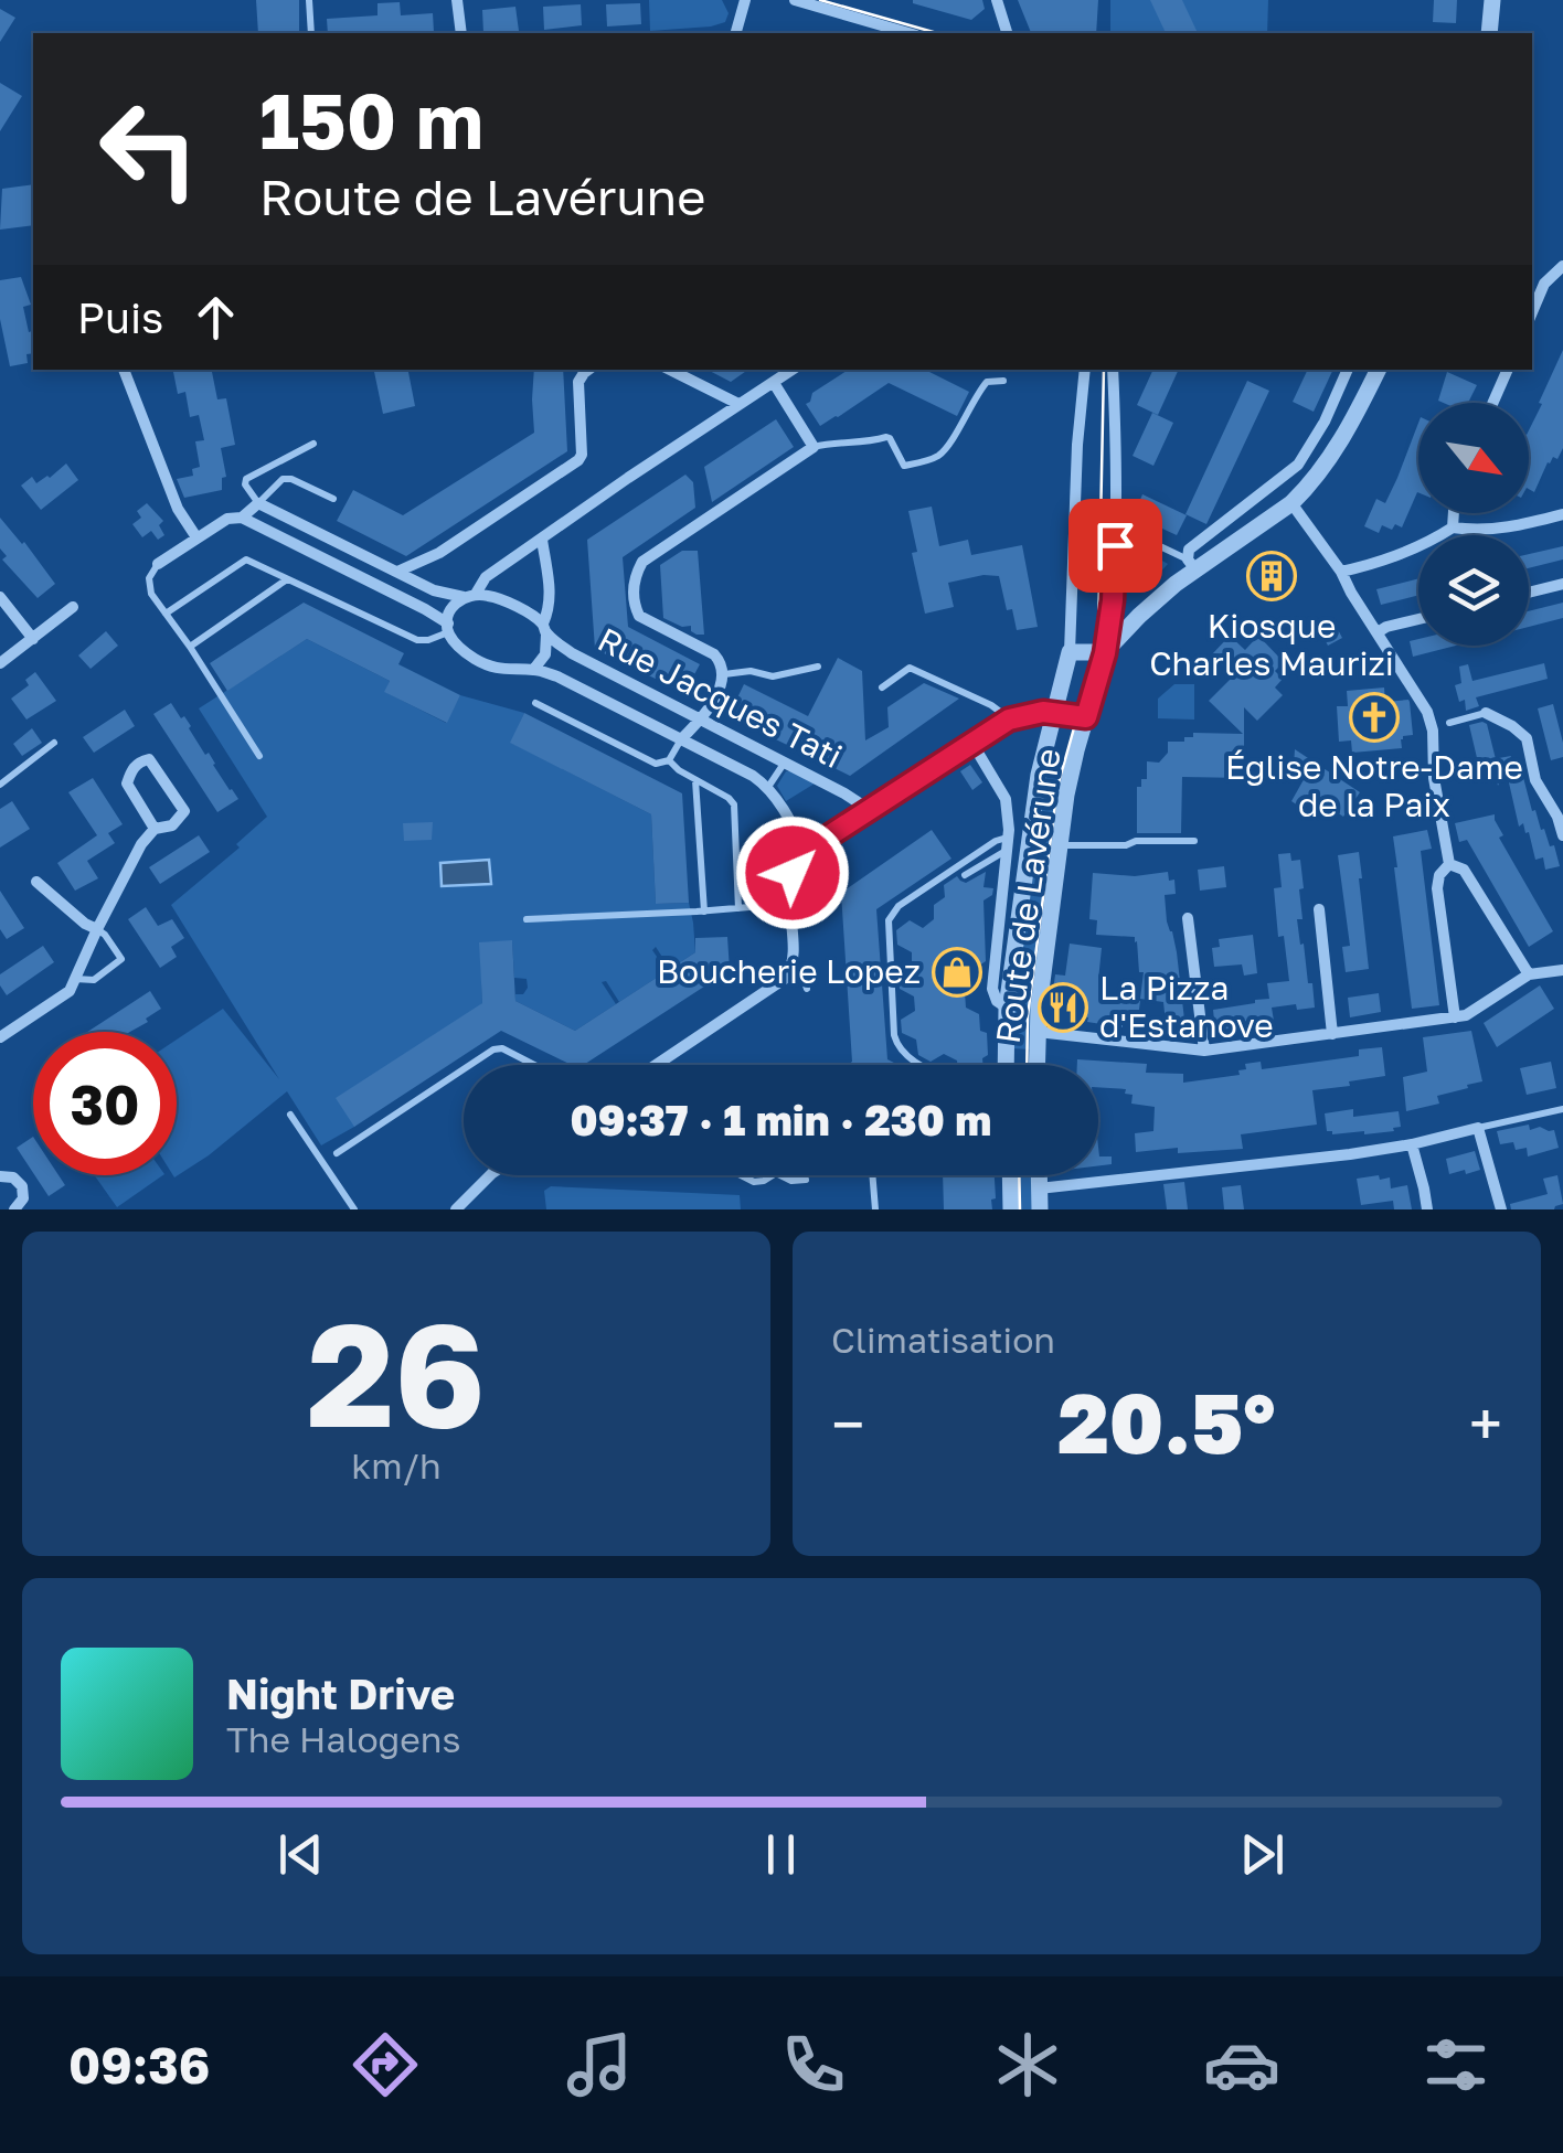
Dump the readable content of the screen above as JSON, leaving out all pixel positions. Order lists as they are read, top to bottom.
{
  "streets": {
    "street": ["Rue Jacques Tati", "Route de Lavérune"]
  },
  "places": {
    "building": ["Kiosque Charles Maurizi"],
    "church": ["Église Notre-Dame de la Paix"],
    "shop": ["Boucherie Lopez"],
    "restaurant": ["La Pizza d'Estanove"]
  },
  "north": "bottom right",
  "page": {
    "turn": ["150 m", "Route de Lavérune"],
    "then": "Puis",
    "limit": "30",
    "trip": "09:37 · 1 min · 230 m",
    "tile": [
      ["26", "km/h"],
      "Climatisation"
    ],
    "heat": ["−", "20.5°", "+"],
    "song": ["Night Drive", "The Halogens"],
    "tabs": "09:36"
  }
}
